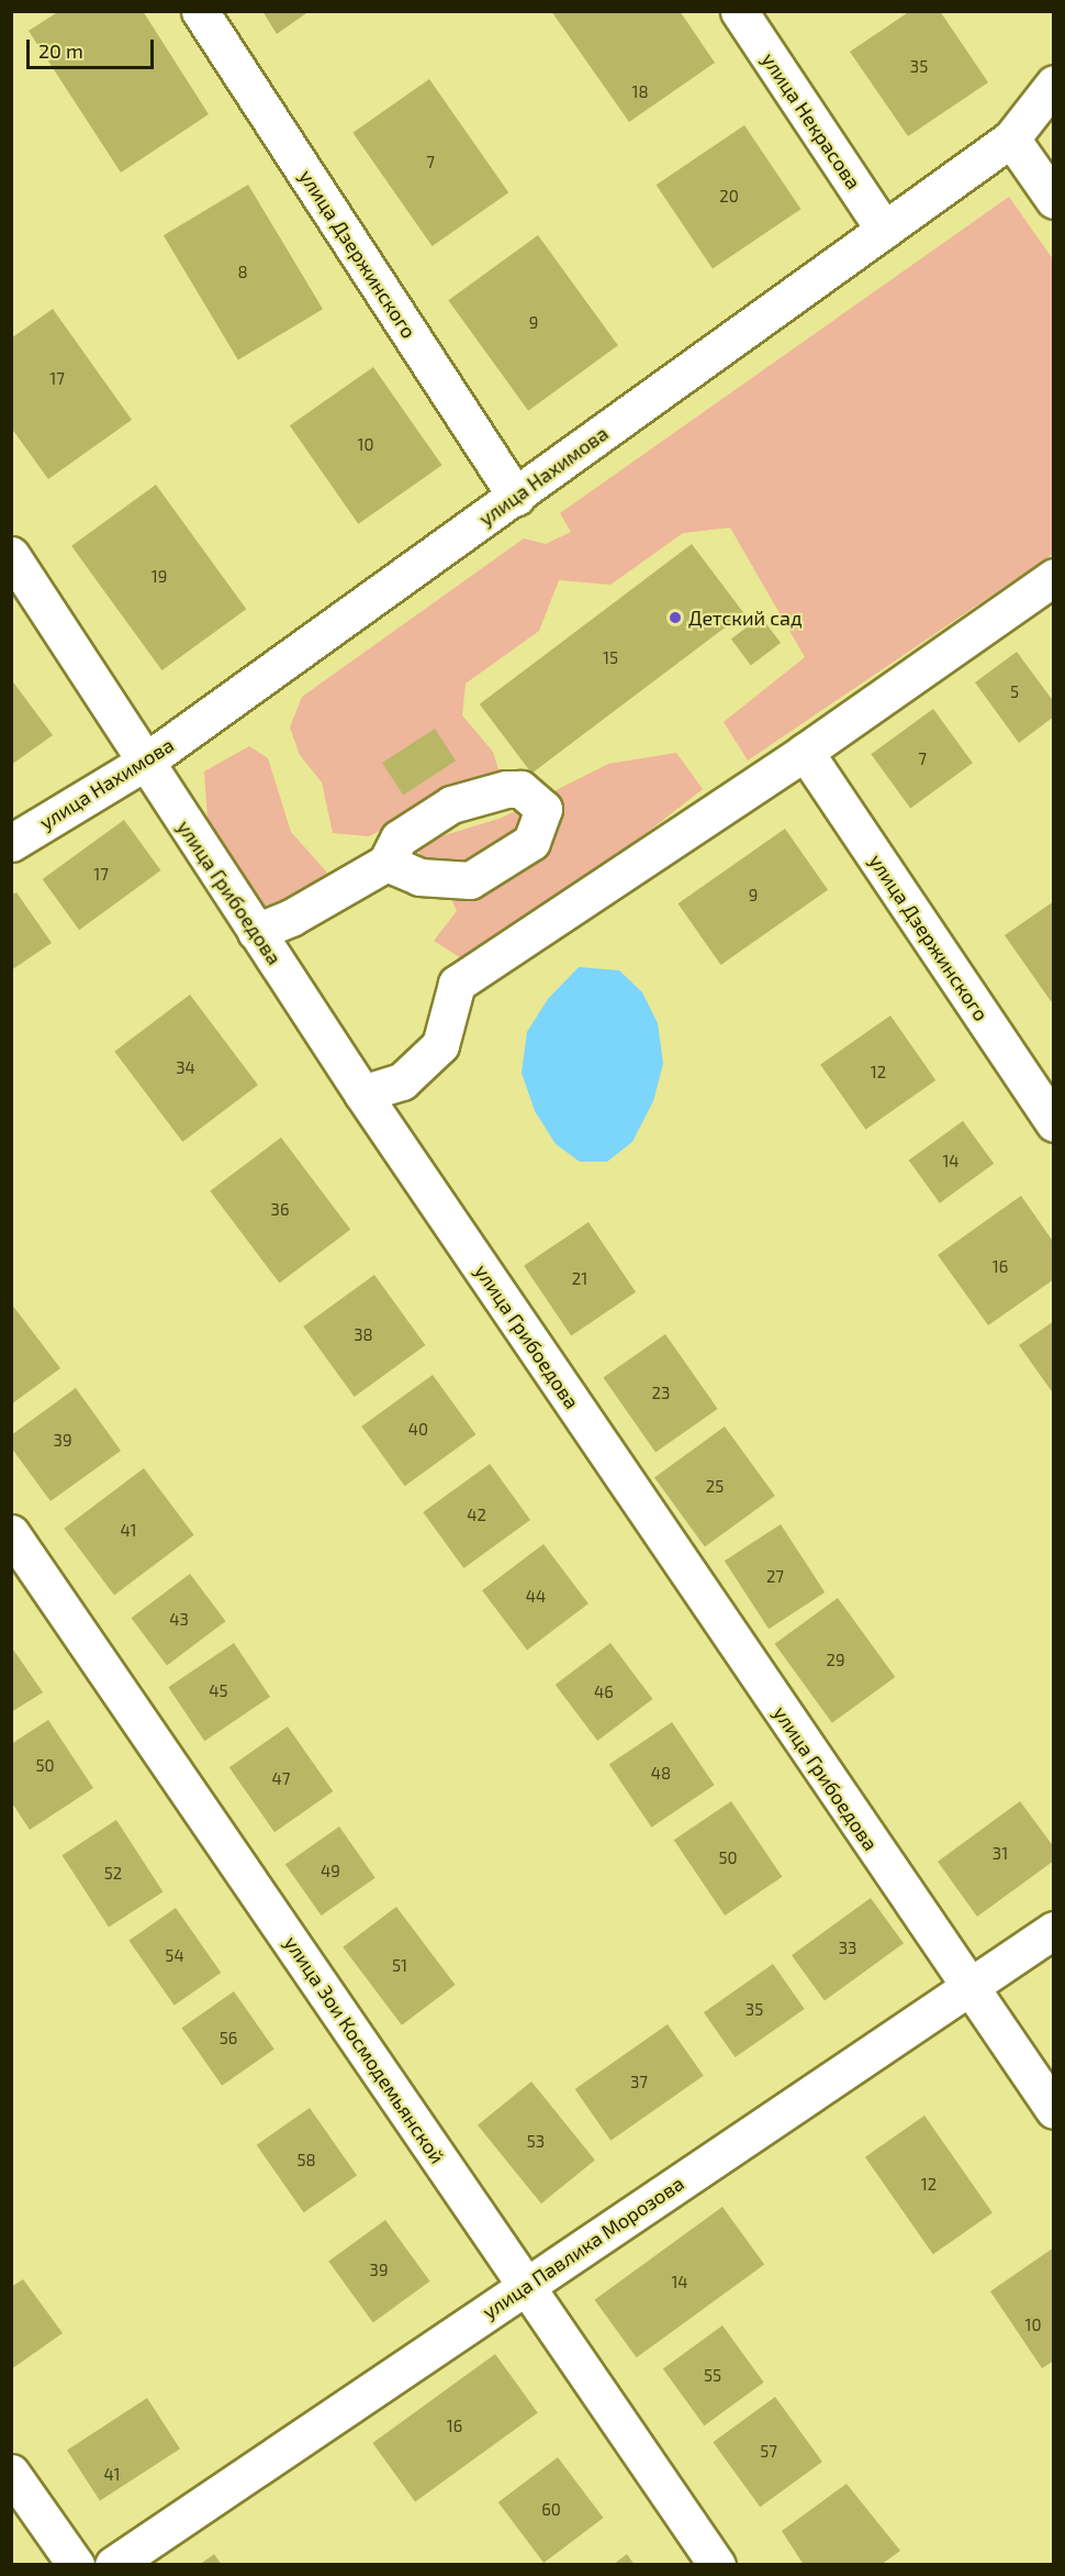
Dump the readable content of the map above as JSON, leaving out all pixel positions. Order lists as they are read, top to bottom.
{
  "streets": {
    "street": [
      "улица Некрасова",
      "улица Дзержинского",
      "улица Нахимова",
      "улица Грибоедова",
      "улица Зои Космодемьянской",
      "улица Павлика Морозова"
    ]
  },
  "crossings": [
    ["улица Некрасова", "улица Нахимова"],
    ["улица Дзержинского", "улица Нахимова"],
    ["улица Нахимова", "улица Грибоедова"],
    ["улица Грибоедова", "улица Павлика Морозова"],
    ["улица Зои Космодемьянской", "улица Павлика Морозова"]
  ],
  "places": ["Детский сад"],
  "house_numbers": [
    "35",
    "18",
    "7",
    "20",
    "8",
    "9",
    "17",
    "10",
    "19",
    "15",
    "5",
    "7",
    "17",
    "9",
    "34",
    "12",
    "14",
    "36",
    "16",
    "21",
    "38",
    "23",
    "40",
    "39",
    "25",
    "42",
    "41",
    "27",
    "44",
    "43",
    "29",
    "45",
    "46",
    "50",
    "48",
    "47",
    "31",
    "50",
    "49",
    "52",
    "33",
    "54",
    "51",
    "35",
    "56",
    "37",
    "53",
    "58",
    "12",
    "39",
    "14",
    "10",
    "55",
    "16",
    "57",
    "41",
    "60"
  ],
  "scale_bar": "20 m"
}
